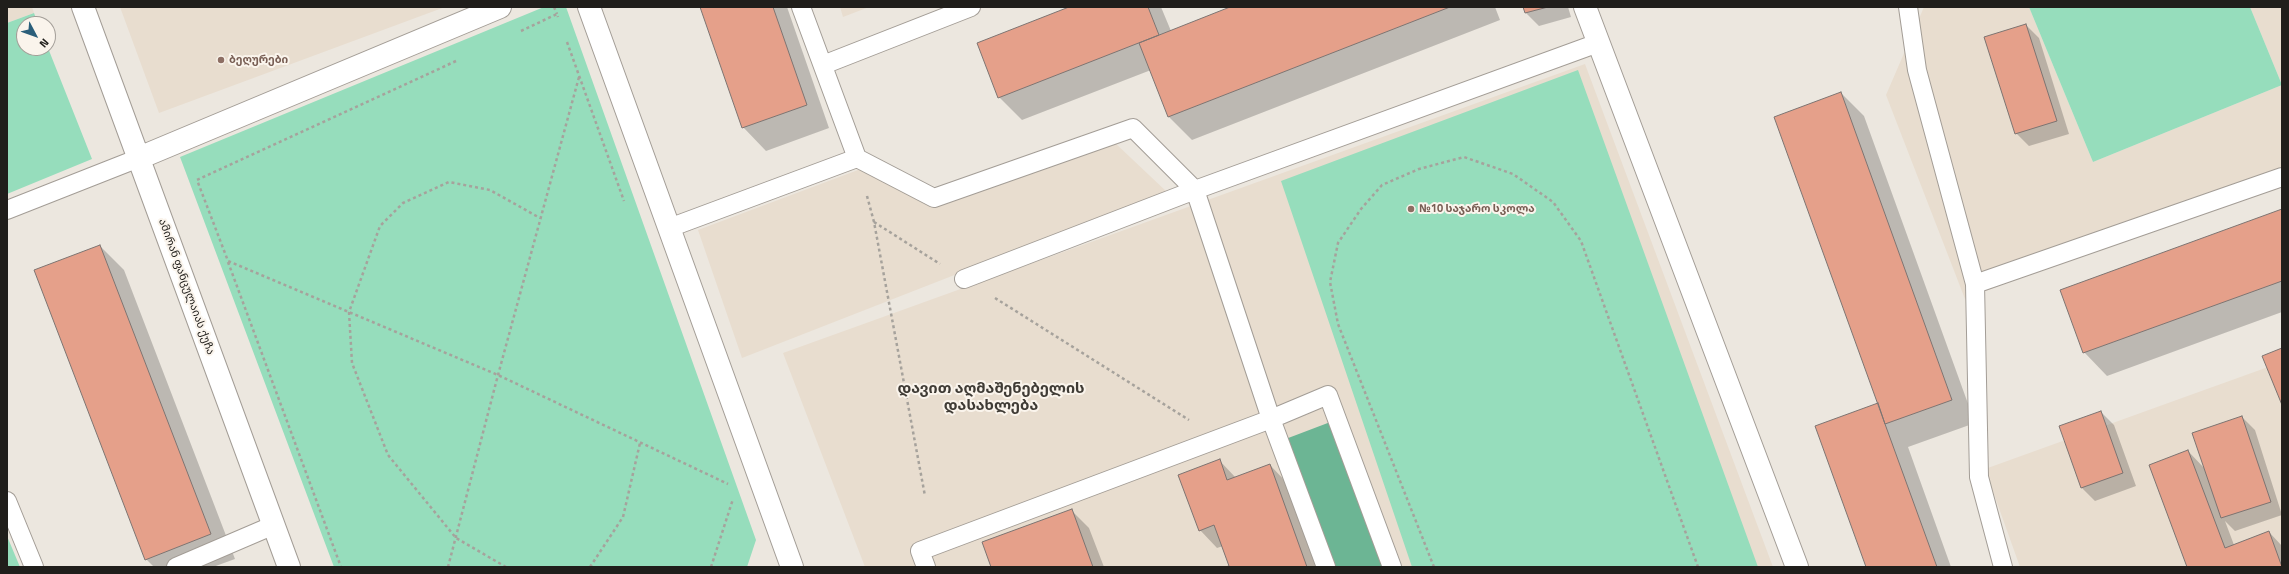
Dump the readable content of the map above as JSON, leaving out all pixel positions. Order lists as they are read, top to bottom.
{
  "streets": {
    "street": ["ამირან ფანცულაიას ქუჩა"]
  },
  "districts": ["დავით აღმაშენებელის დასახლება"],
  "places": ["ბეღურები", "№10 საჯარო სკოლა"],
  "north": "bottom right"
}
